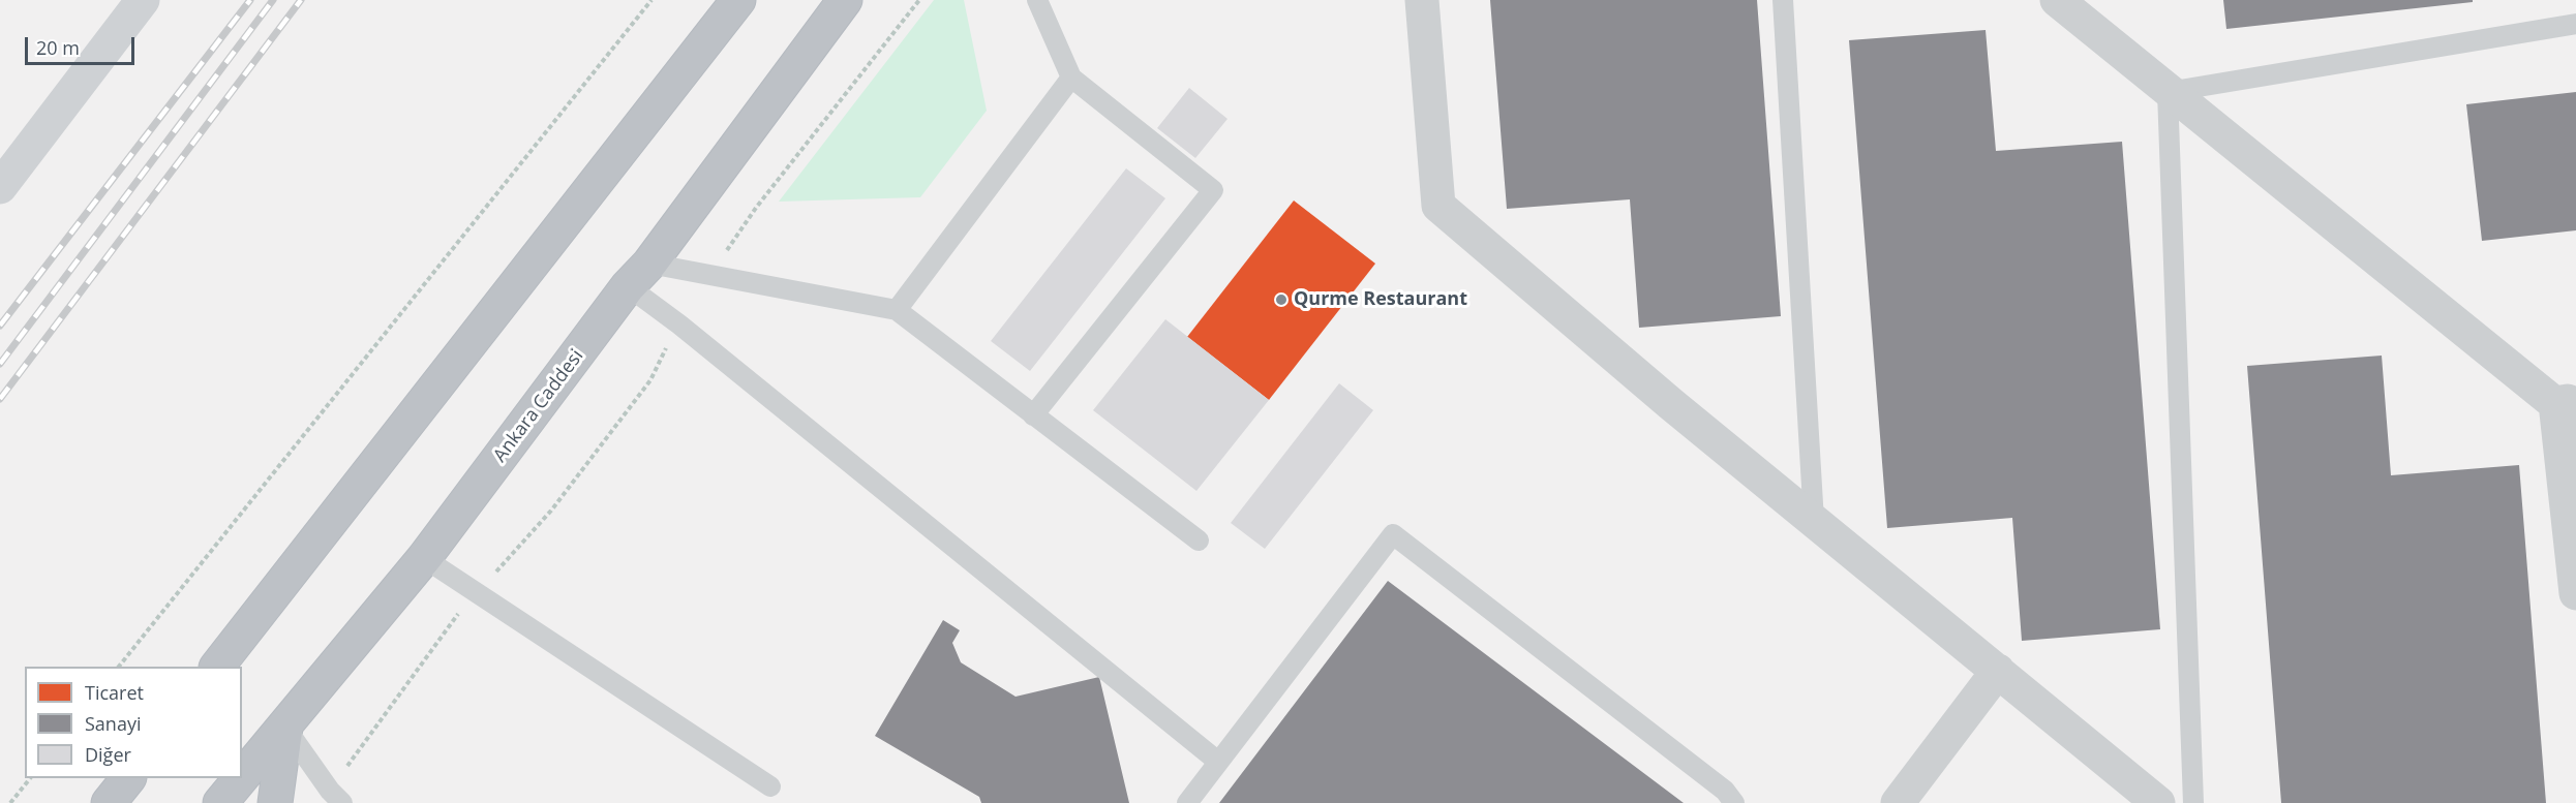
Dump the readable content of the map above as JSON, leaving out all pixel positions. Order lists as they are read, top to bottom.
{
  "streets": {
    "highway": ["Ankara Caddesi"]
  },
  "places": ["Qurme Restaurant"],
  "legend": ["Ticaret", "Sanayi", "Diğer"],
  "scale_bar": "20 m"
}
